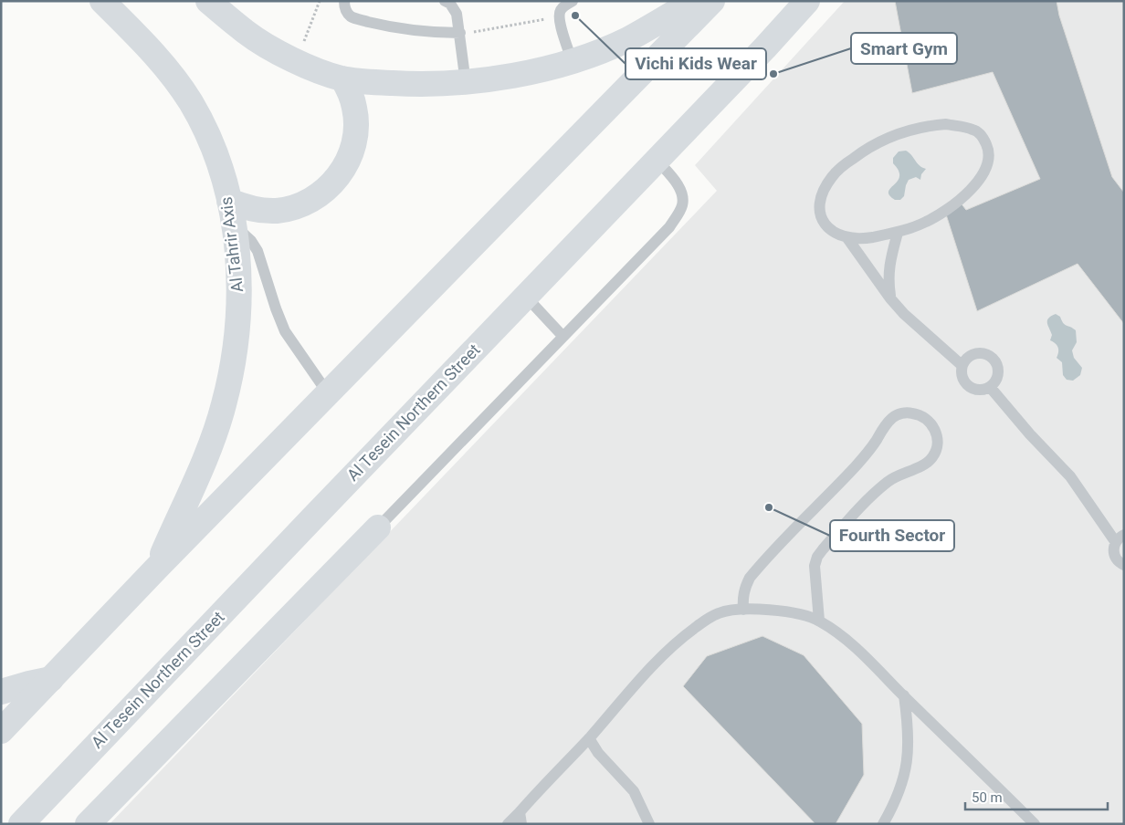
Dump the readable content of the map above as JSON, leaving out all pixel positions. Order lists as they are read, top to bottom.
{
  "streets": {
    "main road": ["Al Tahrir Axis", "Al Tesein Northern Street"]
  },
  "places": ["Vichi Kids Wear", "Smart Gym", "Fourth Sector"],
  "scale_bar": "50 m"
}
